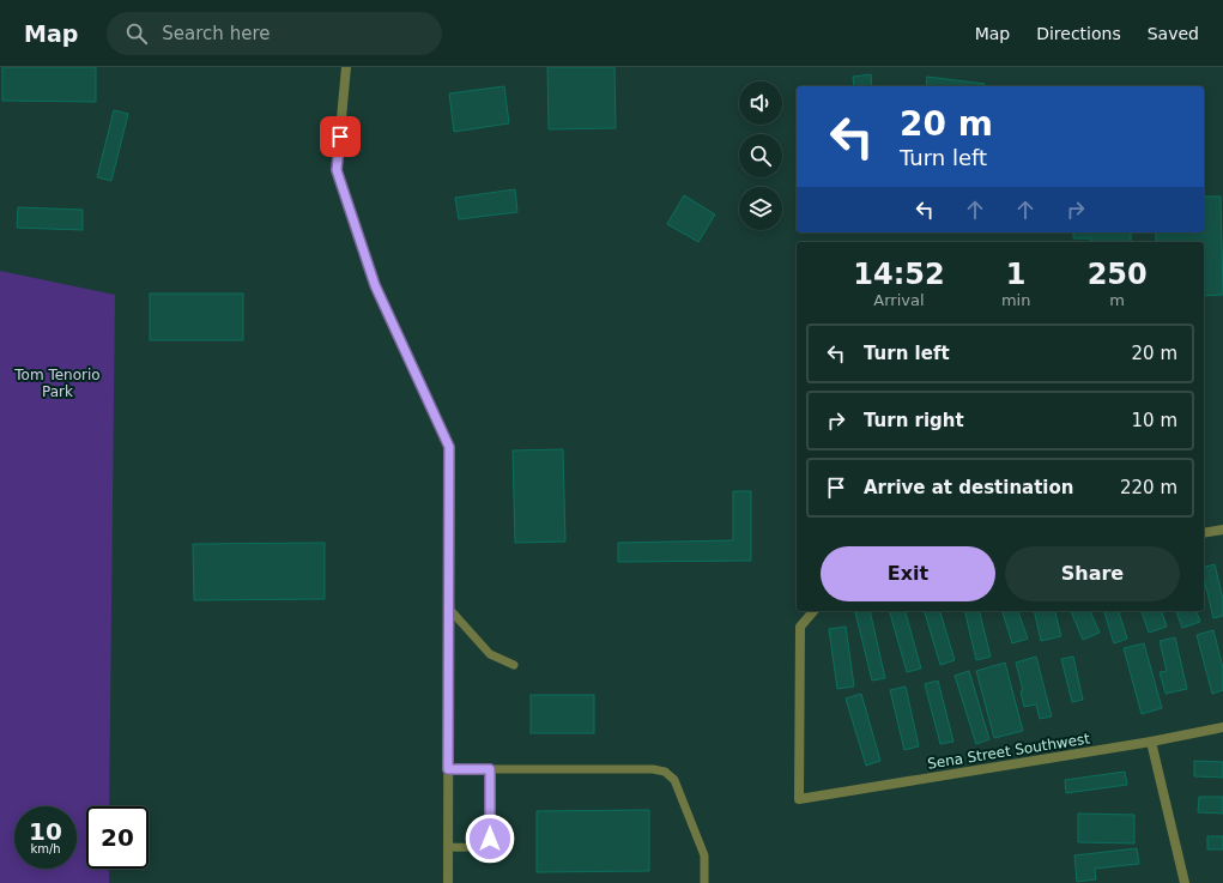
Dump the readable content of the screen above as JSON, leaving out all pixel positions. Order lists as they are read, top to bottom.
{
  "streets": {
    "street": ["Sena Street Southwest"]
  },
  "parks": ["Tom Tenorio Park"],
  "page": {
    "header": "Map",
    "search": "Search here",
    "nav": ["Map", "Directions", "Saved"],
    "turn": ["20 m", "Turn left"],
    "eta": [
      "14:52",
      "Arrival",
      "1",
      "min",
      "250",
      "m"
    ],
    "list": [
      {
        "name": "Turn left",
        "value": "20 m"
      },
      {
        "name": "Turn right",
        "value": "10 m"
      },
      {
        "name": "Arrive at destination",
        "value": "220 m"
      }
    ],
    "buttons": ["Exit", "Share"],
    "speed": "10 km/h",
    "limit": "20"
  }
}
